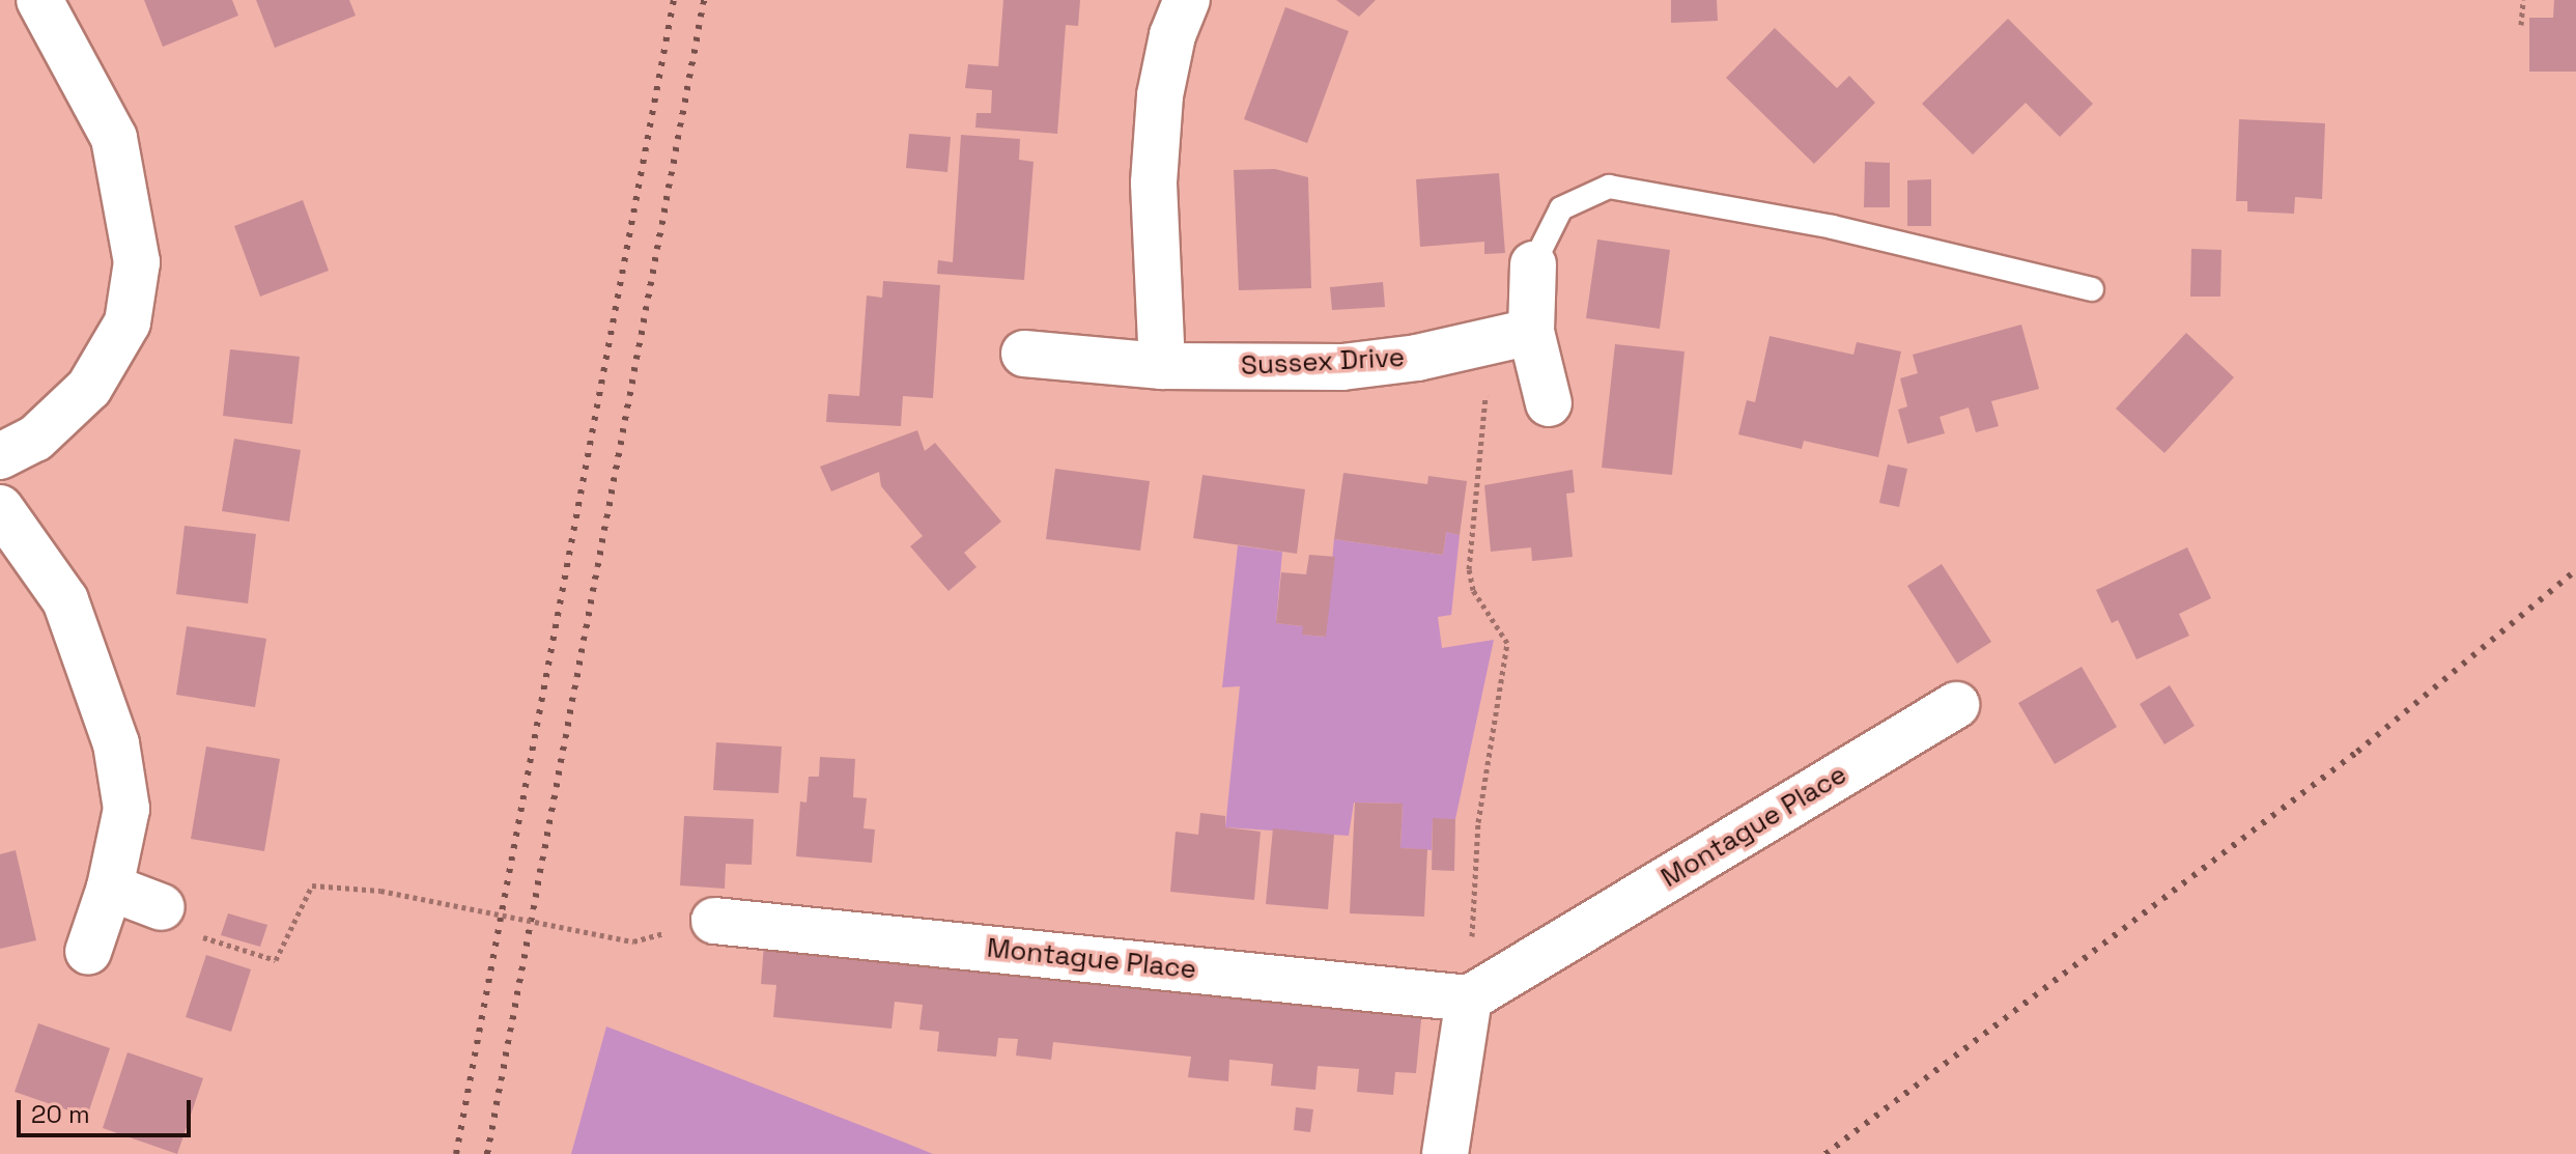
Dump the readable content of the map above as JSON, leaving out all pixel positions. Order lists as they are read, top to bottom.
{
  "streets": {
    "street": ["Sussex Drive", "Montague Place"]
  },
  "scale_bar": "20 m"
}
